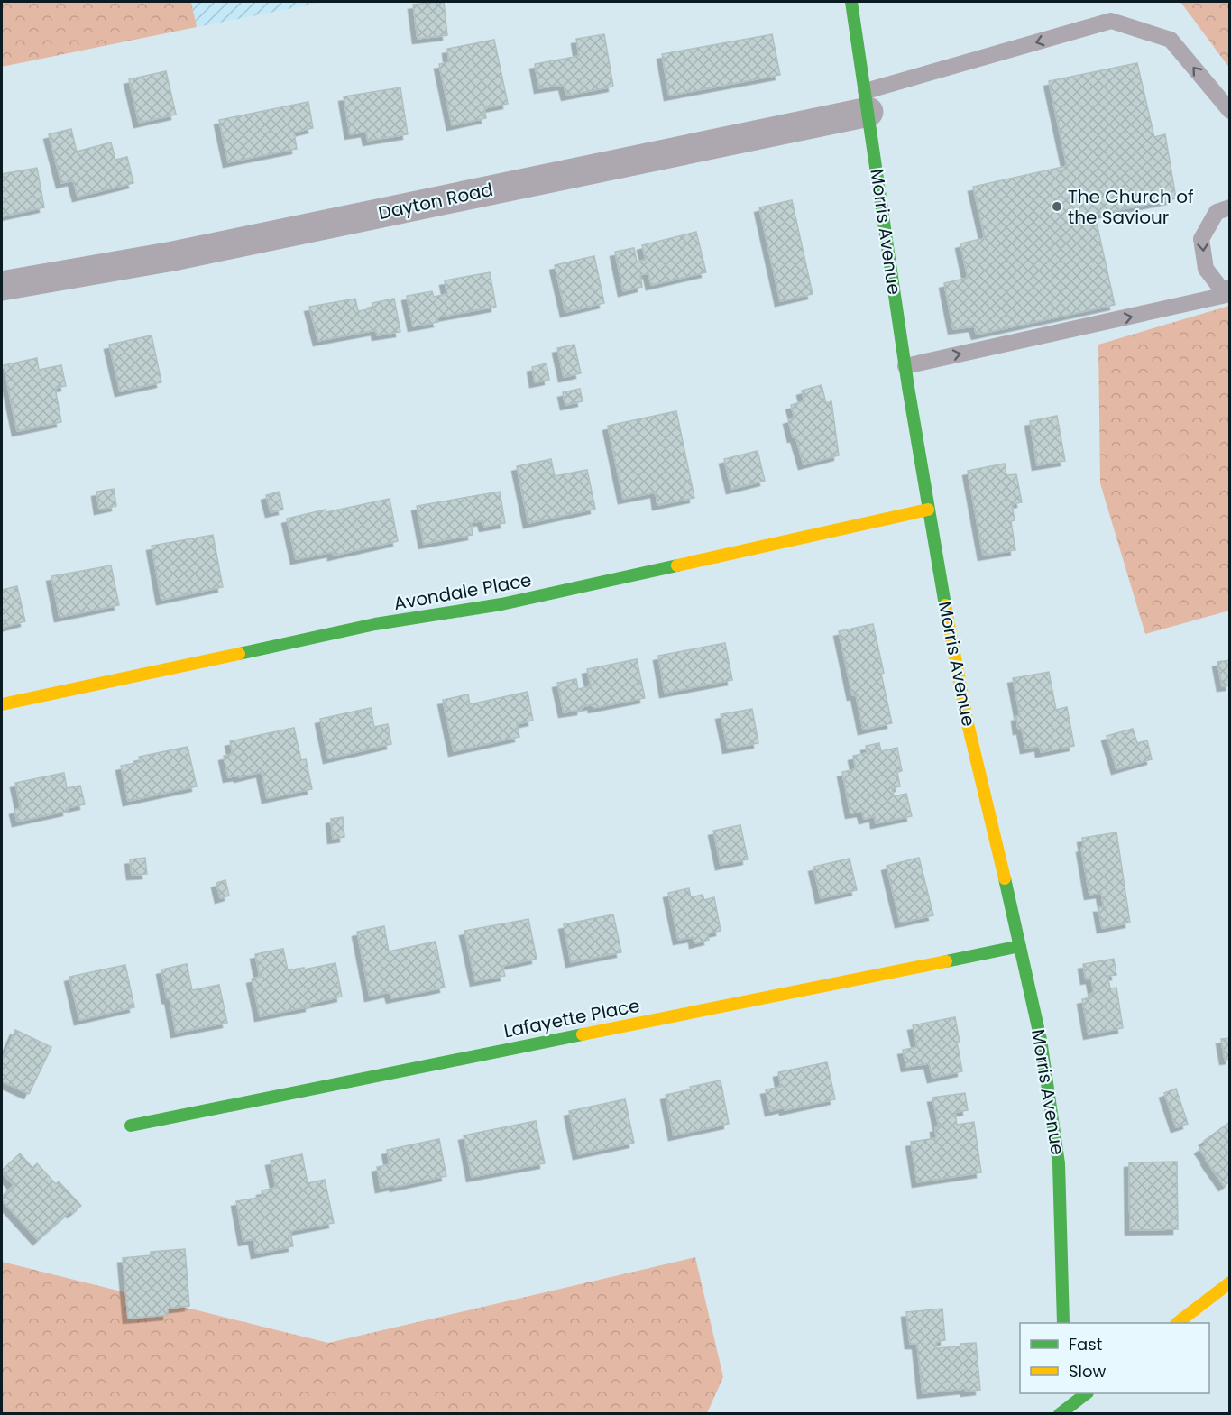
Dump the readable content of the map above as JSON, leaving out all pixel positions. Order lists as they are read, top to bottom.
{
  "streets": {
    "street": [
      "Dayton Road",
      "Morris Avenue",
      "Avondale Place",
      "Lafayette Place"
    ]
  },
  "crossings": [
    ["Dayton Road", "Morris Avenue"],
    ["Morris Avenue", "Avondale Place"],
    ["Morris Avenue", "Lafayette Place"]
  ],
  "places": ["The Church of the Saviour"],
  "legend": ["Fast", "Slow"]
}
